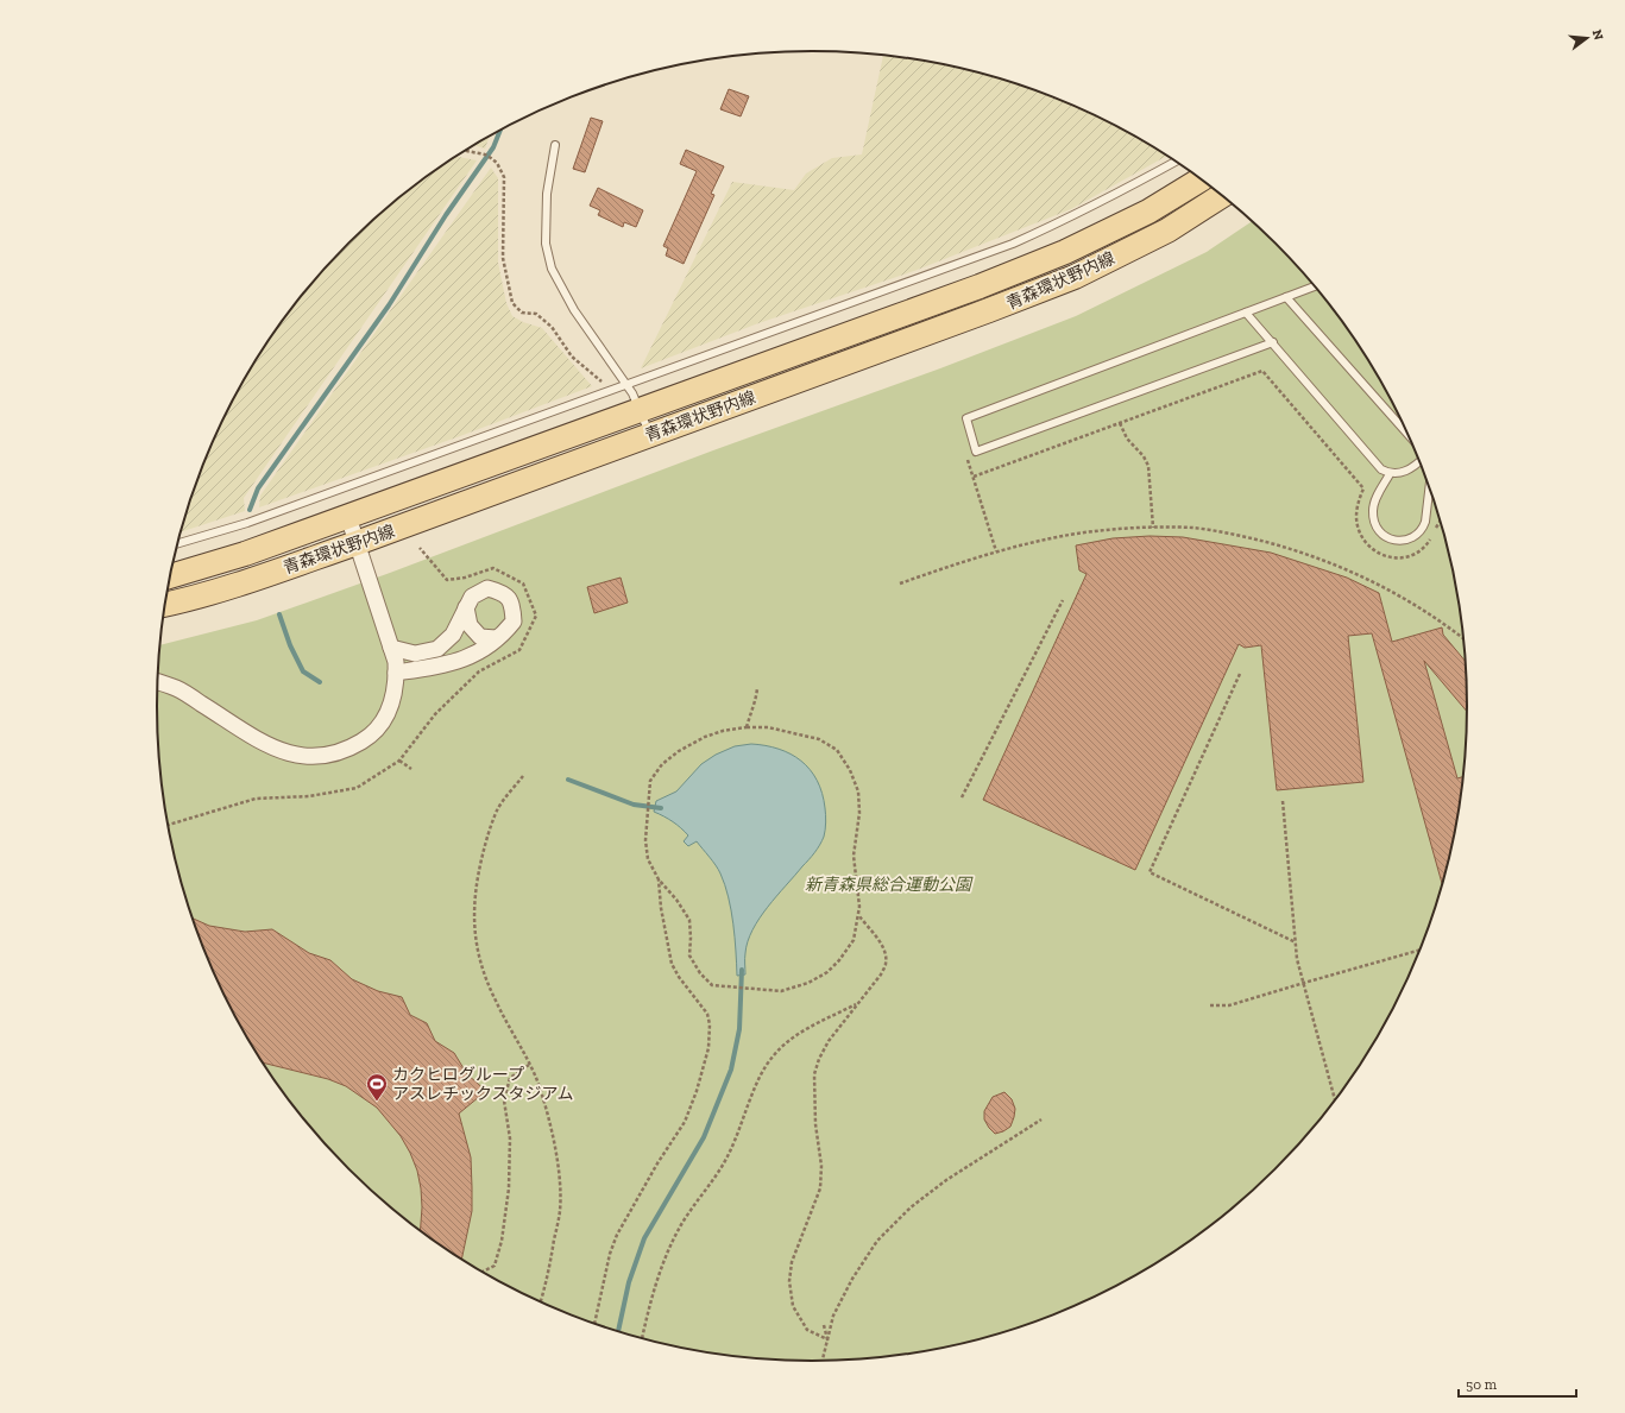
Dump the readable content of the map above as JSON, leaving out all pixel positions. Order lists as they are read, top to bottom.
{
  "streets": {
    "main road": ["青森環状野内線"]
  },
  "parks": ["新青森県総合運動公園"],
  "places": {
    "sports": ["カクヒログループ アスレチックスタジアム"]
  },
  "scale_bar": "50 m",
  "north": "right"
}
